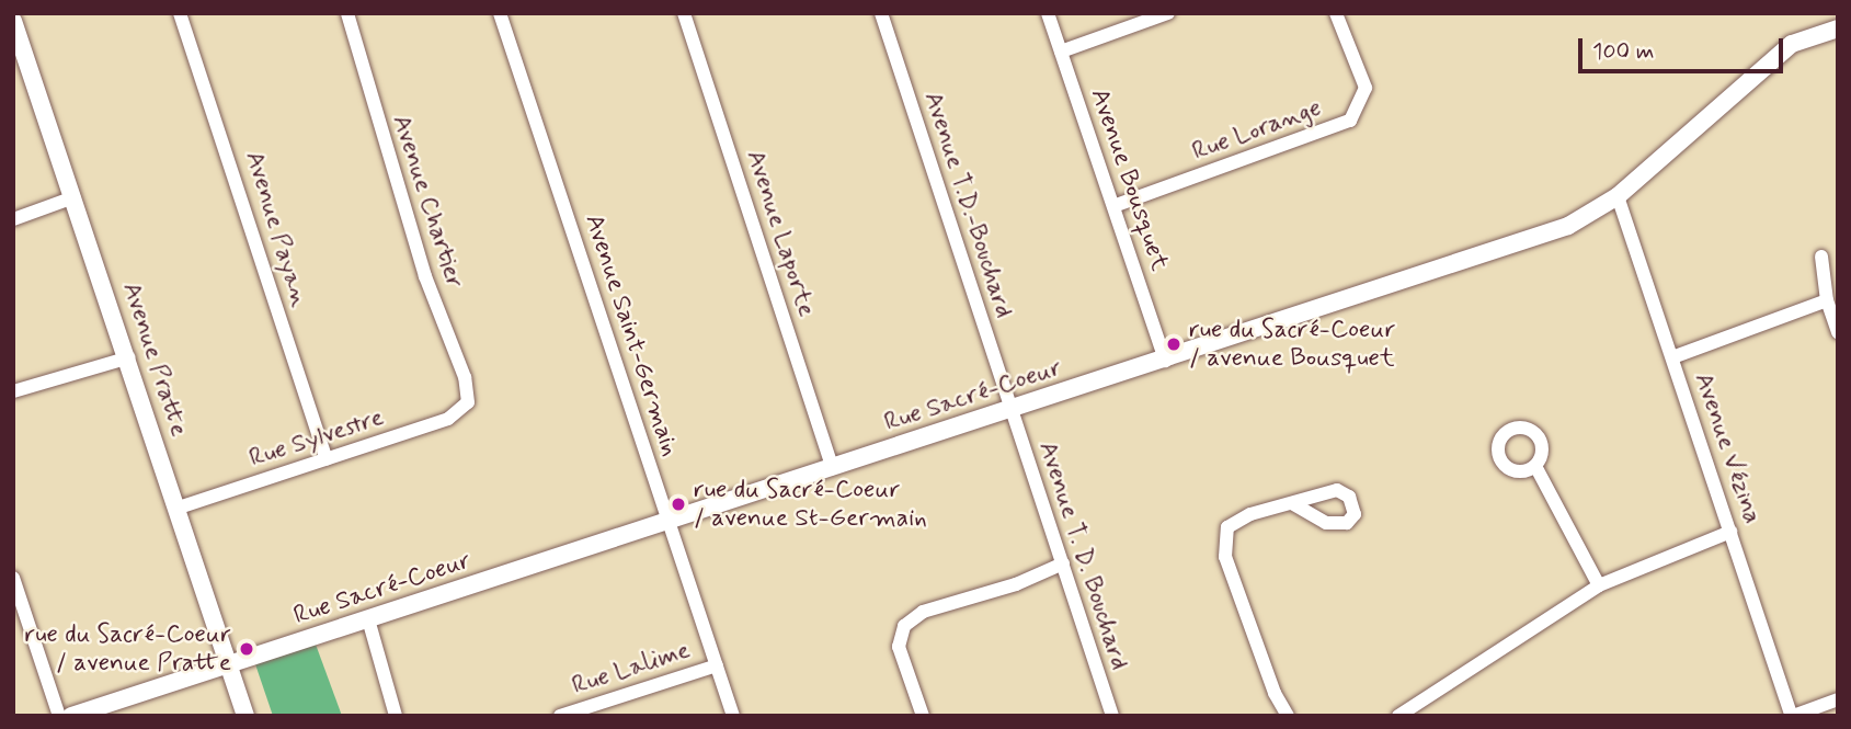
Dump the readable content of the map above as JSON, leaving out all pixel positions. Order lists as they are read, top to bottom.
{
  "streets": {
    "street": [
      "Rue Lorange",
      "Avenue Bousquet",
      "Avenue Chartier",
      "Avenue T.D.-Bouchard",
      "Avenue Payan",
      "Avenue Laporte",
      "Avenue Saint-Germain",
      "Avenue Pratte",
      "Rue Sacré-Coeur",
      "Rue Sylvestre",
      "Avenue Vézina",
      "Avenue T. D. Bouchard",
      "Rue Lalime"
    ]
  },
  "crossings": [
    ["Rue Lorange", "Avenue Bousquet"],
    ["Avenue Bousquet", "Rue Sacré-Coeur"],
    ["Avenue Chartier", "Rue Sylvestre"],
    ["Avenue T.D.-Bouchard", "Rue Sacré-Coeur"],
    ["Avenue T.D.-Bouchard", "Avenue T. D. Bouchard"],
    ["Avenue Payan", "Rue Sylvestre"],
    ["Avenue Laporte", "Rue Sacré-Coeur"],
    ["Avenue Saint-Germain", "Rue Sacré-Coeur"],
    ["Avenue Saint-Germain", "Rue Lalime"],
    ["Avenue Pratte", "Rue Sacré-Coeur"],
    ["Avenue Pratte", "Rue Sylvestre"],
    ["Rue Sacré-Coeur", "Avenue Vézina"],
    ["Rue Sacré-Coeur", "Avenue T. D. Bouchard"]
  ],
  "places": ["rue du Sacré-Coeur / avenue Bousquet", "rue du Sacré-Coeur / avenue St-Germain", "rue du Sacré-Coeur / avenue Pratte"],
  "scale_bar": "100 m"
}
